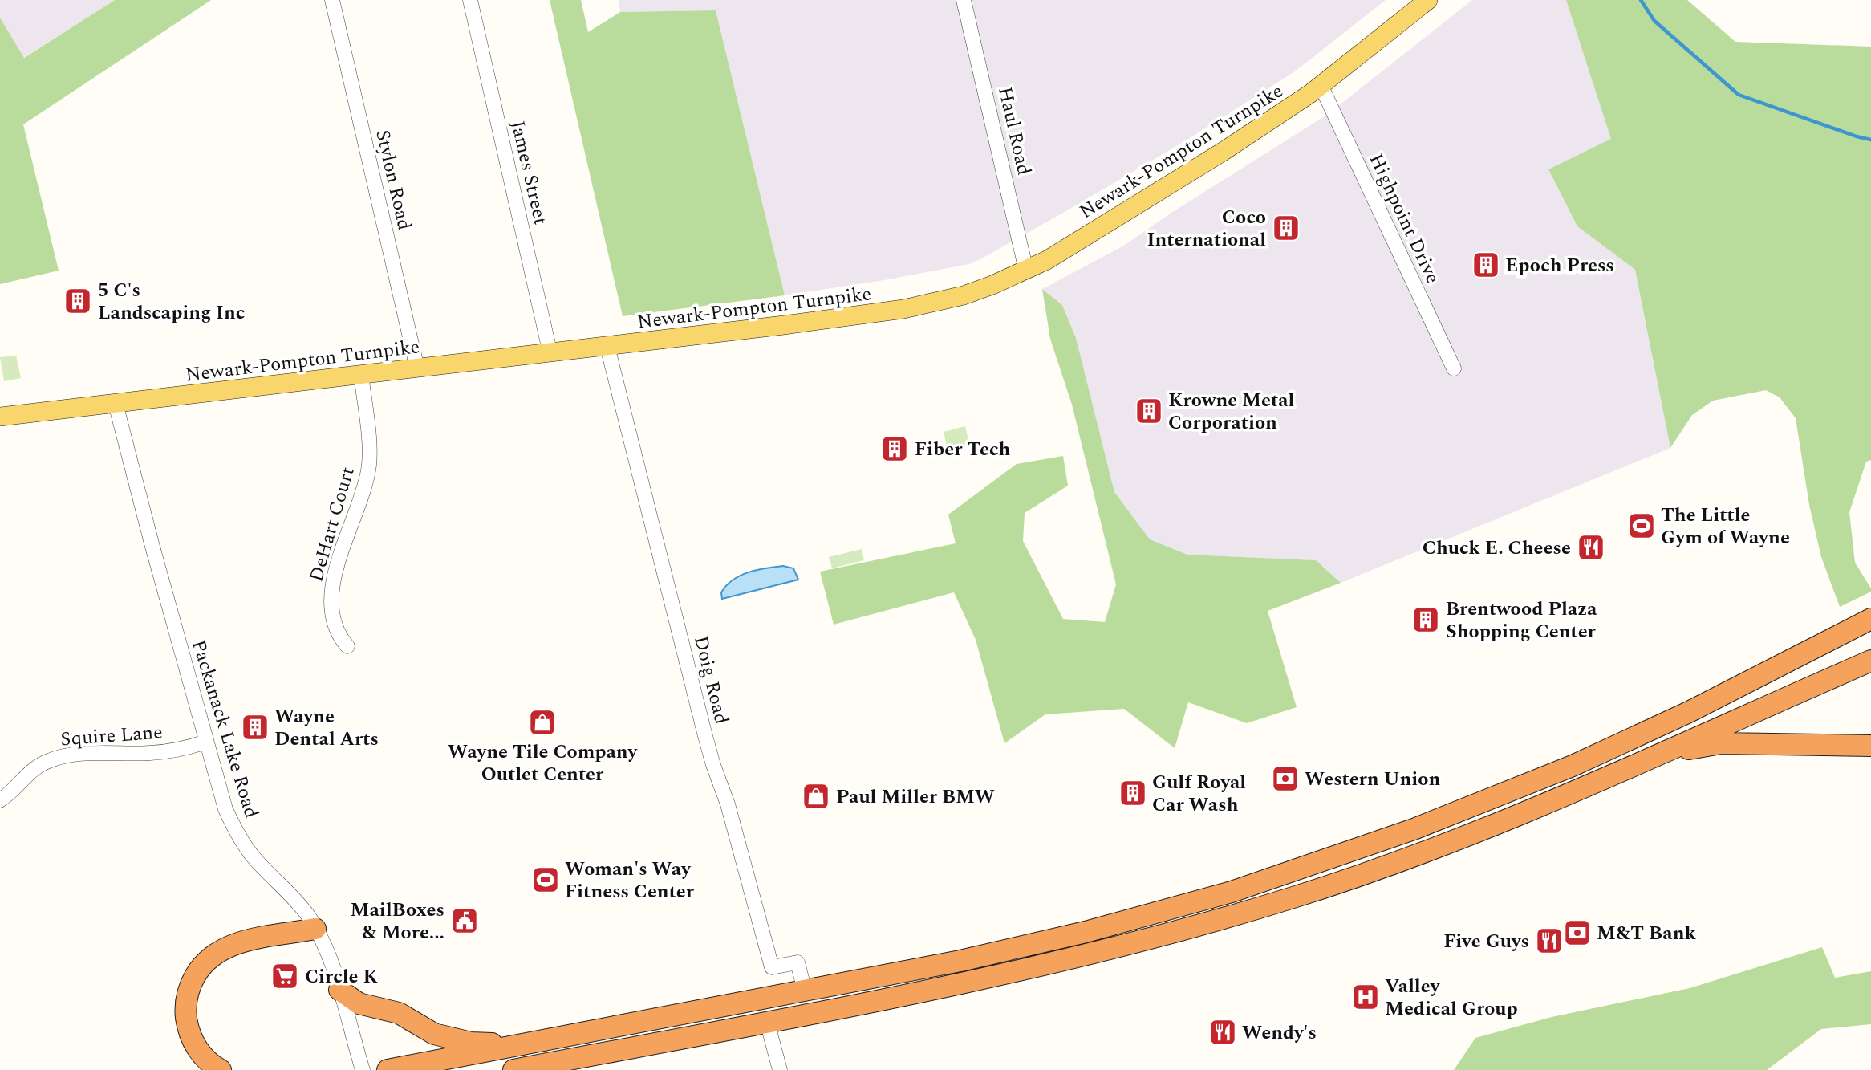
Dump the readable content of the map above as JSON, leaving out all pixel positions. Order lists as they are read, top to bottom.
{
  "streets": {
    "main road": ["Newark-Pompton Turnpike"],
    "street": [
      "Haul Road",
      "James Street",
      "Stylon Road",
      "Highpoint Drive",
      "DeHart Court",
      "Doig Road",
      "Packanack Lake Road",
      "Squire Lane"
    ]
  },
  "crossings": [
    ["Haul Road", "Newark-Pompton Turnpike"],
    ["Newark-Pompton Turnpike", "James Street"],
    ["Newark-Pompton Turnpike", "Stylon Road"],
    ["Newark-Pompton Turnpike", "Highpoint Drive"],
    ["Newark-Pompton Turnpike", "DeHart Court"],
    ["Newark-Pompton Turnpike", "Doig Road"],
    ["Newark-Pompton Turnpike", "Packanack Lake Road"],
    ["Packanack Lake Road", "Squire Lane"]
  ],
  "places": {
    "building": [
      "Coco International",
      "Epoch Press",
      "5 C's Landscaping Inc",
      "Krowne Metal Corporation",
      "Fiber Tech",
      "Brentwood Plaza Shopping Center",
      "Wayne Dental Arts",
      "Gulf Royal Car Wash"
    ],
    "sports": ["The Little Gym of Wayne", "Woman's Way Fitness Center"],
    "restaurant": ["Chuck E. Cheese", "Five Guys", "Wendy's"],
    "shop": ["Wayne Tile Company Outlet Center", "Paul Miller BMW"],
    "bank": ["Western Union", "M&T Bank"],
    "public building": ["MailBoxes & More..."],
    "supermarket": ["Circle K"],
    "hospital": ["Valley Medical Group"]
  }
}
